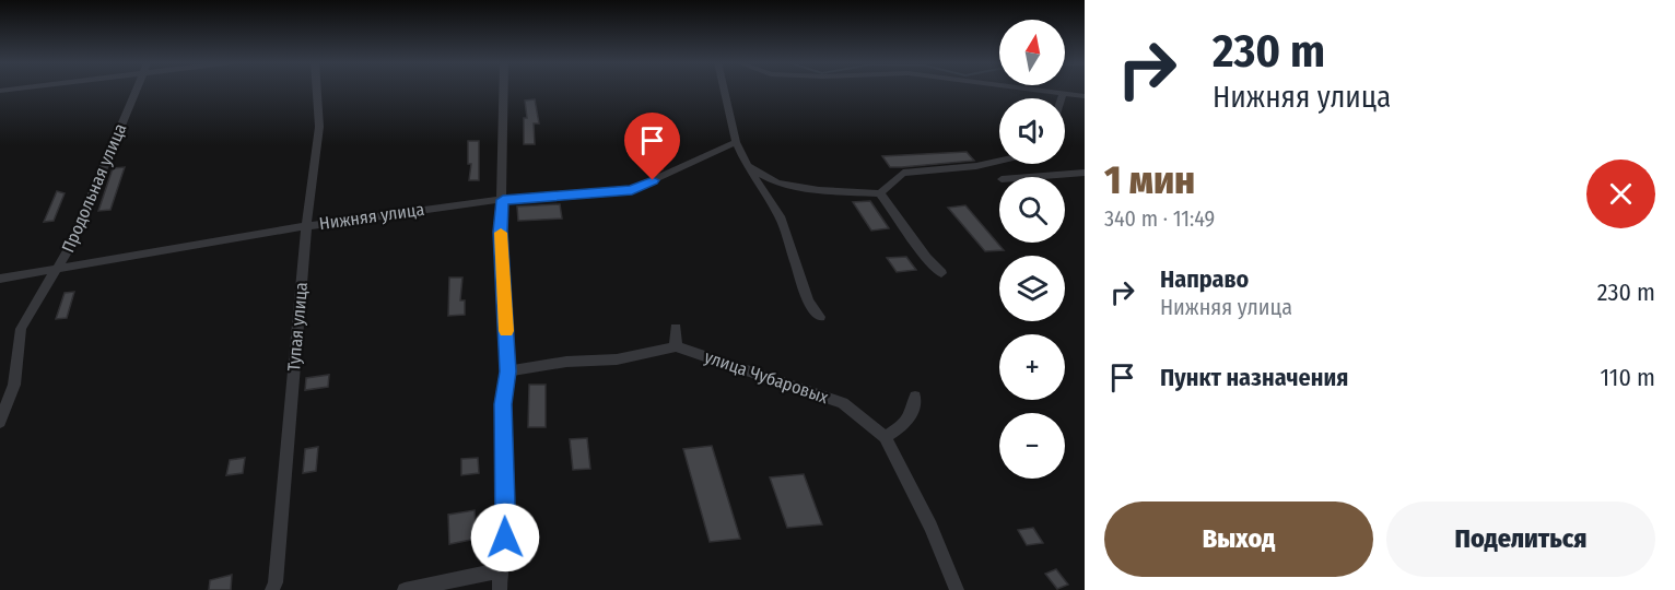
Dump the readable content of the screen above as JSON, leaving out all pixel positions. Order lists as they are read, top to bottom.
{
  "streets": {
    "street": [
      "Продольная улица",
      "Нижняя улица",
      "Тупая улица",
      "улица Чубаровых"
    ]
  },
  "crossings": [
    ["Продольная улица", "Нижняя улица"],
    ["Нижняя улица", "Тупая улица"]
  ],
  "north": "top",
  "page": {
    "turn": ["230 m", "Нижняя улица"],
    "map_buttons": ["+", "−"],
    "heading": ["1 мин", "340 m · 11:49"],
    "list": [
      {
        "name": "Направо",
        "note": "Нижняя улица",
        "value": "230 m"
      },
      {
        "name": "Пункт назначения",
        "value": "110 m"
      }
    ],
    "buttons": ["Выход", "Поделиться"]
  }
}
